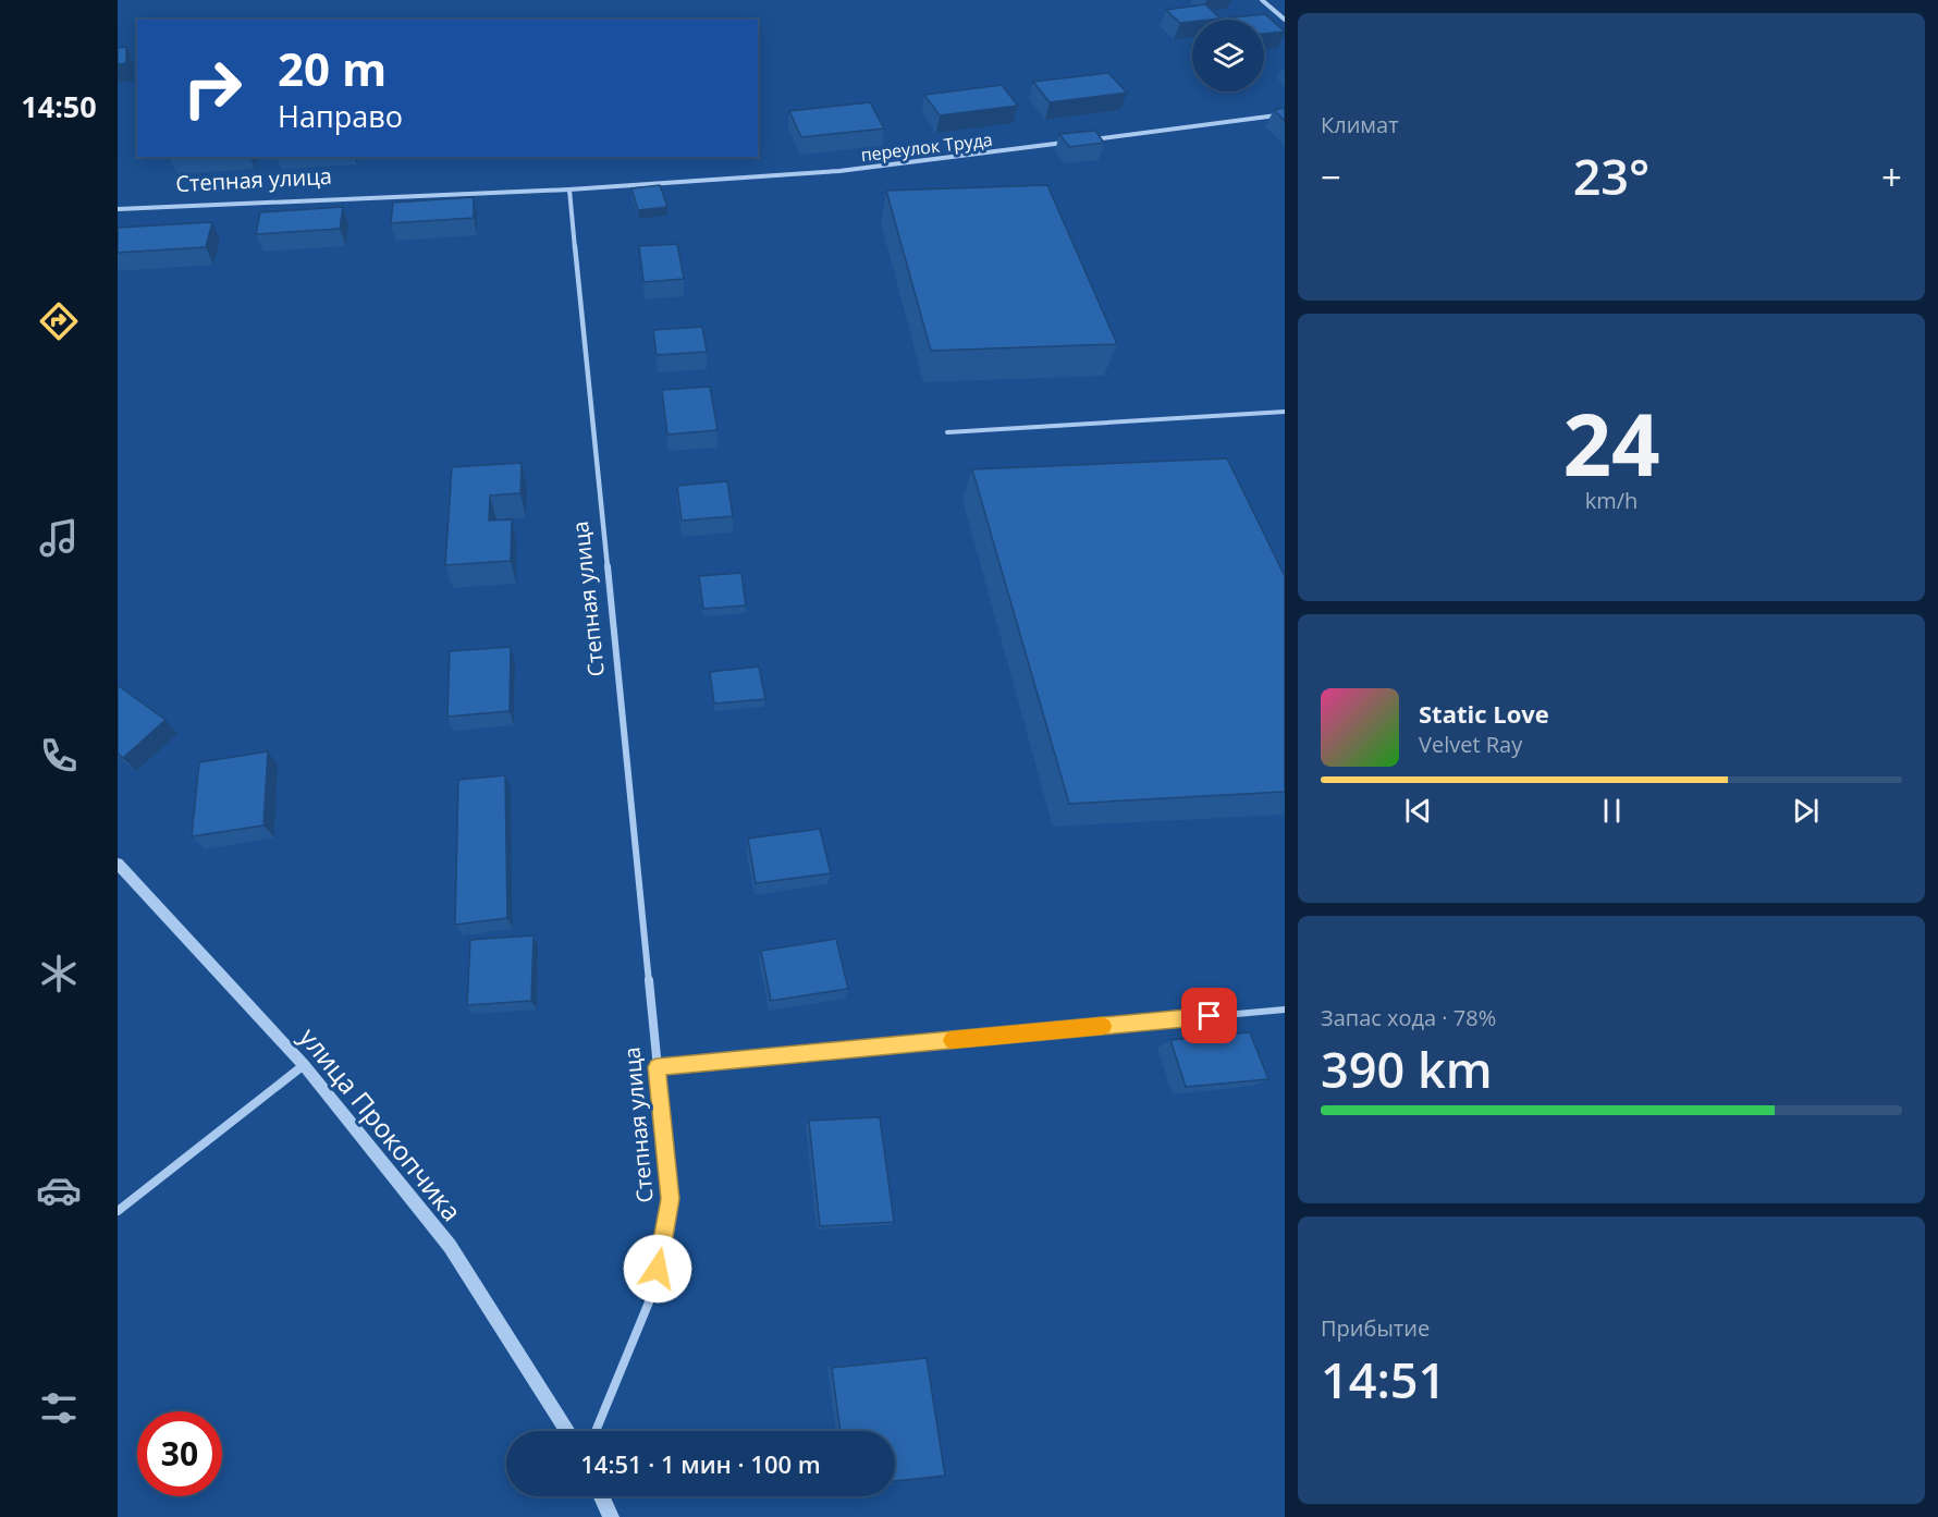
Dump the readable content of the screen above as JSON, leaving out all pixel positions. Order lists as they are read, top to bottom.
{
  "streets": {
    "street": ["переулок Труда", "Степная улица", "улица Прокопчика"]
  },
  "crossings": [
    ["переулок Труда", "Степная улица"]
  ],
  "page": {
    "tabs": "14:50",
    "tile": [
      "Климат",
      ["24", "km/h"],
      ["Запас хода · 78%", "390 km"],
      ["Прибытие", "14:51"]
    ],
    "turn": ["20 m", "Направо"],
    "heat": ["−", "23°", "+"],
    "song": ["Static Love", "Velvet Ray"],
    "limit": "30",
    "trip": "14:51 · 1 мин · 100 m"
  }
}
